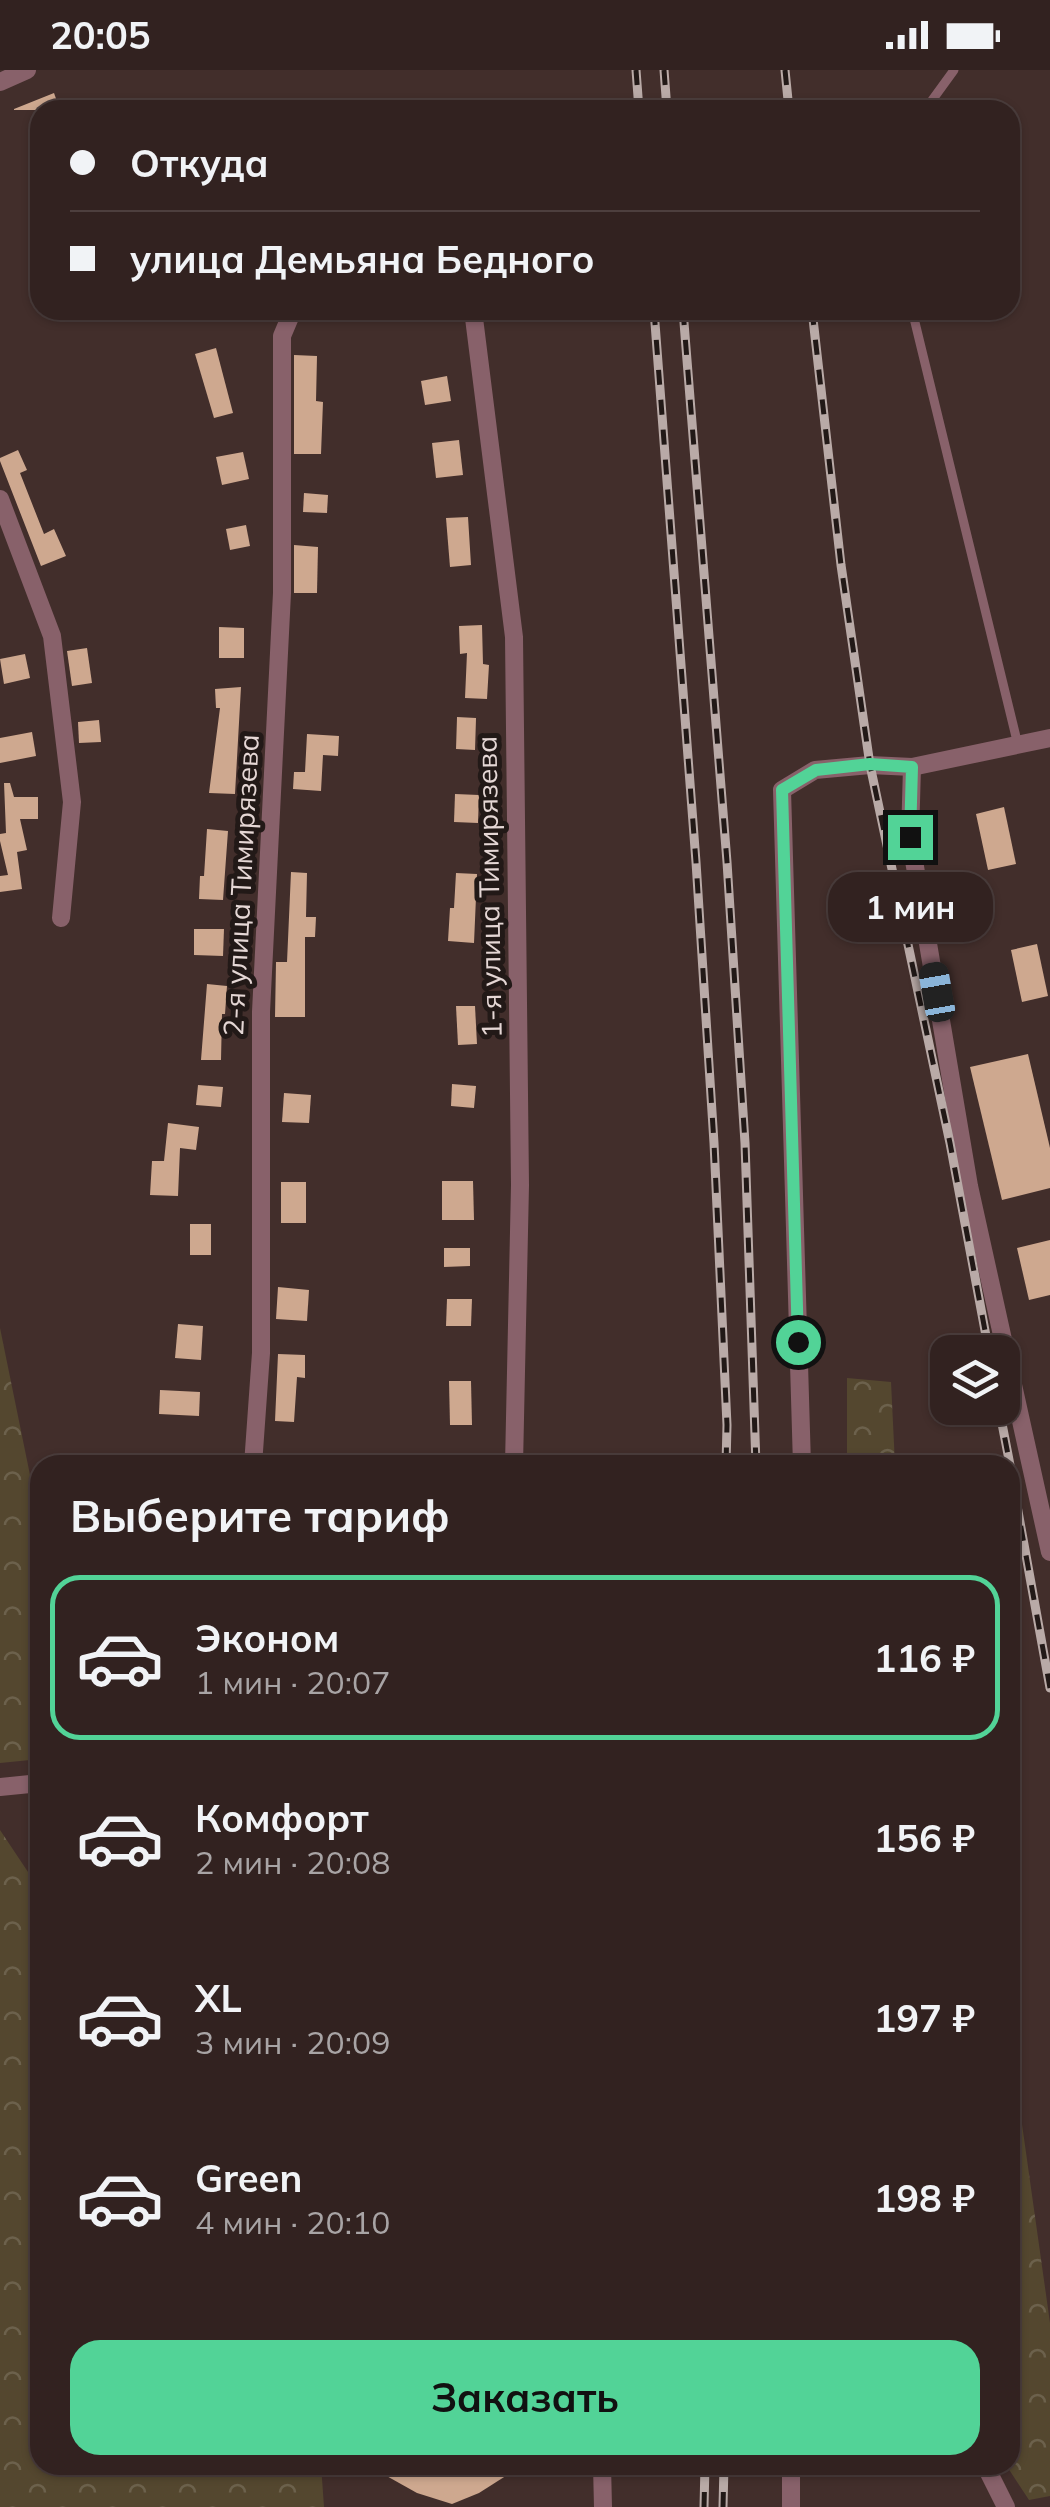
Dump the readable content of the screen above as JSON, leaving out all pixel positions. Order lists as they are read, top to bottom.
{
  "streets": {
    "street": ["2-я улица Тимирязева", "1-я улица Тимирязева"]
  },
  "page": {
    "status": "20:05",
    "banner": ["Откуда", "улица Демьяна Бедного"],
    "bubble": "1 мин",
    "heading": "Выберите тариф",
    "list": [
      {
        "name": "Эконом",
        "note": "1 мин · 20:07",
        "value": "116 ₽"
      },
      {
        "name": "Комфорт",
        "note": "2 мин · 20:08",
        "value": "156 ₽"
      },
      {
        "name": "XL",
        "note": "3 мин · 20:09",
        "value": "197 ₽"
      },
      {
        "name": "Green",
        "note": "4 мин · 20:10",
        "value": "198 ₽"
      }
    ],
    "buttons": "Заказать"
  }
}
